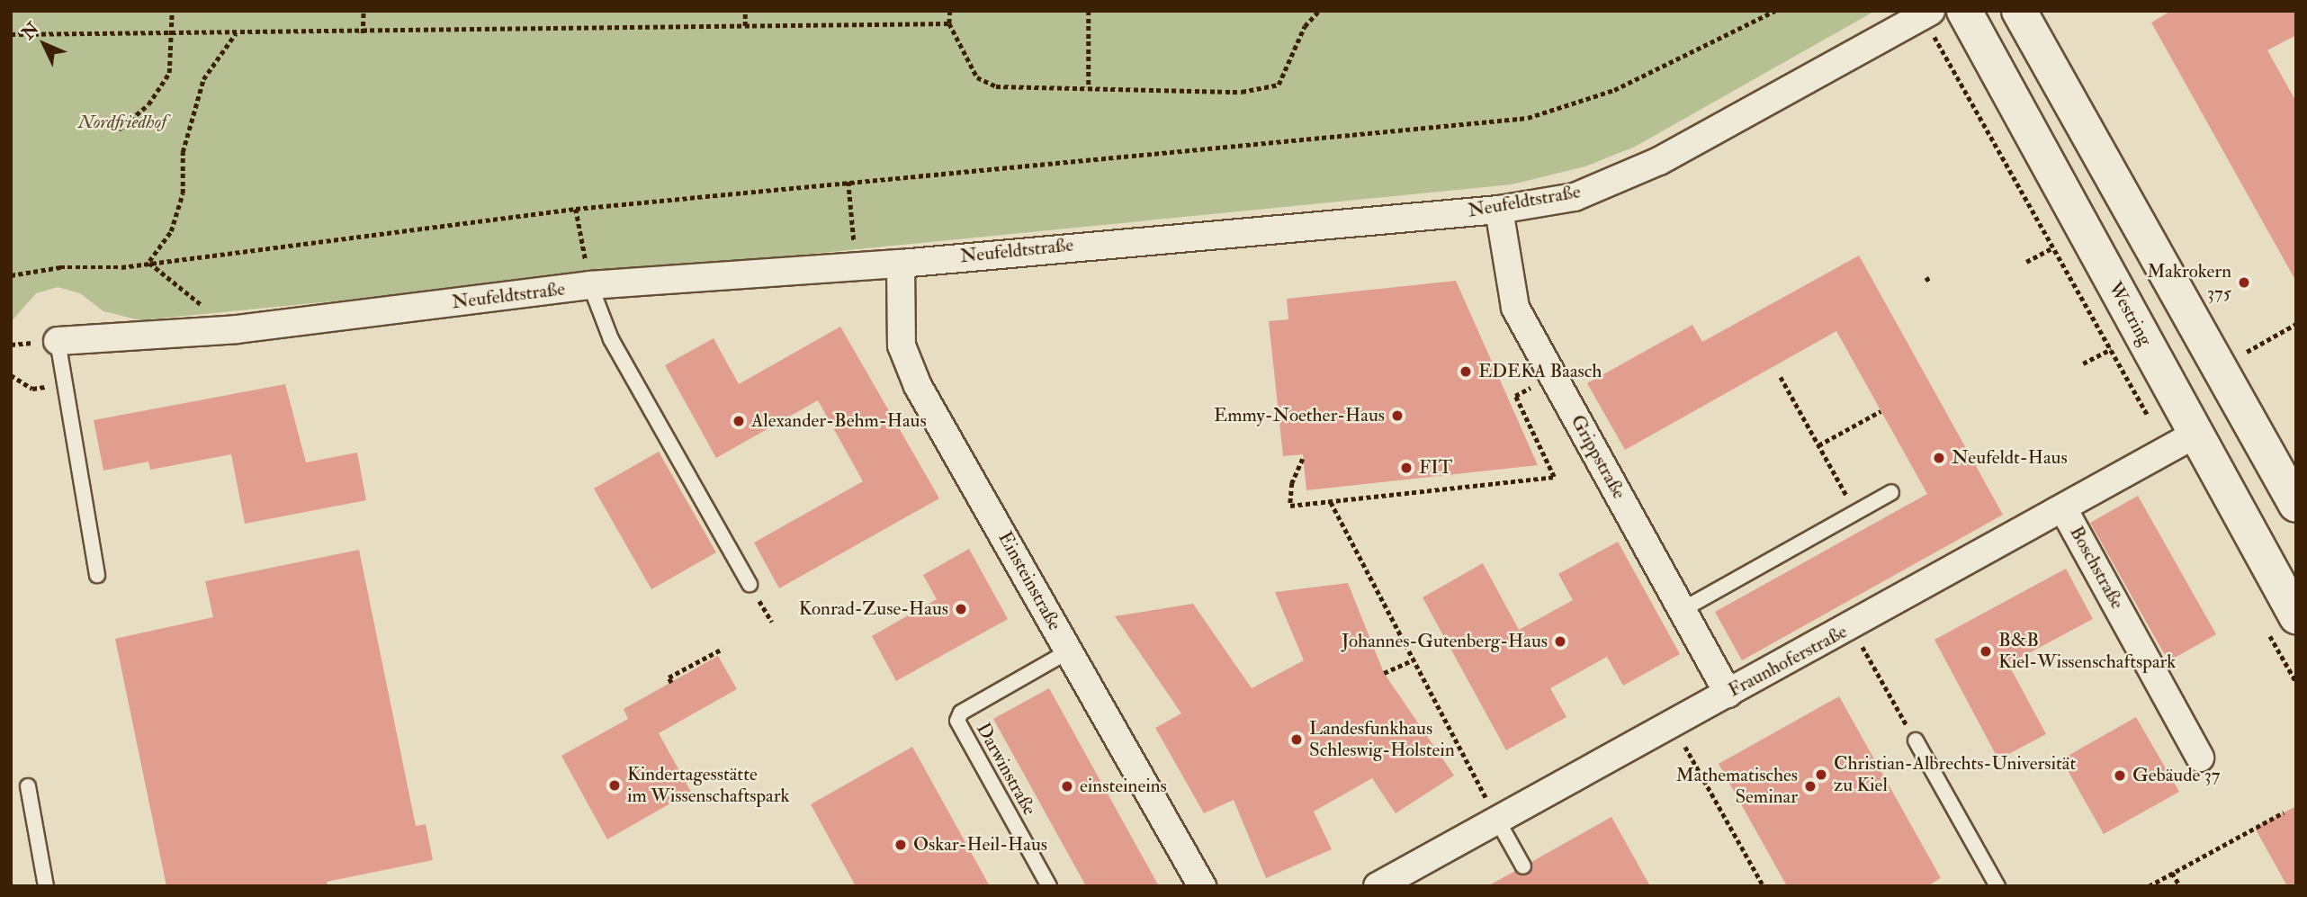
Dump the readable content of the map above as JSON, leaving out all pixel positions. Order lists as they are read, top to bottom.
{
  "streets": {
    "main road": ["Westring"],
    "street": [
      "Neufeldtstraße",
      "Grippstraße",
      "Boschstraße",
      "Einsteinstraße",
      "Fraunhoferstraße"
    ],
    "lane": ["Darwinstraße"]
  },
  "crossings": [
    ["Neufeldtstraße", "Grippstraße"],
    ["Neufeldtstraße", "Einsteinstraße"],
    ["Westring", "Fraunhoferstraße"],
    ["Grippstraße", "Fraunhoferstraße"],
    ["Boschstraße", "Fraunhoferstraße"],
    ["Einsteinstraße", "Darwinstraße"]
  ],
  "parks": ["Nordfriedhof"],
  "places": [
    "Makrokern 375",
    "EDEKA Baasch",
    "Emmy-Noether-Haus",
    "Alexander-Behm-Haus",
    "Neufeldt-Haus",
    "FIT",
    "Konrad-Zuse-Haus",
    "Johannes-Gutenberg-Haus",
    "B&B Kiel-Wissenschaftspark",
    "Landesfunkhaus Schleswig-Holstein",
    "Christian-Albrechts-Universität zu Kiel",
    "Gebäude 37",
    "Kindertagesstätte im Wissenschaftspark",
    "einsteineins",
    "Mathematisches Seminar",
    "Oskar-Heil-Haus"
  ],
  "north": "top left"
}
